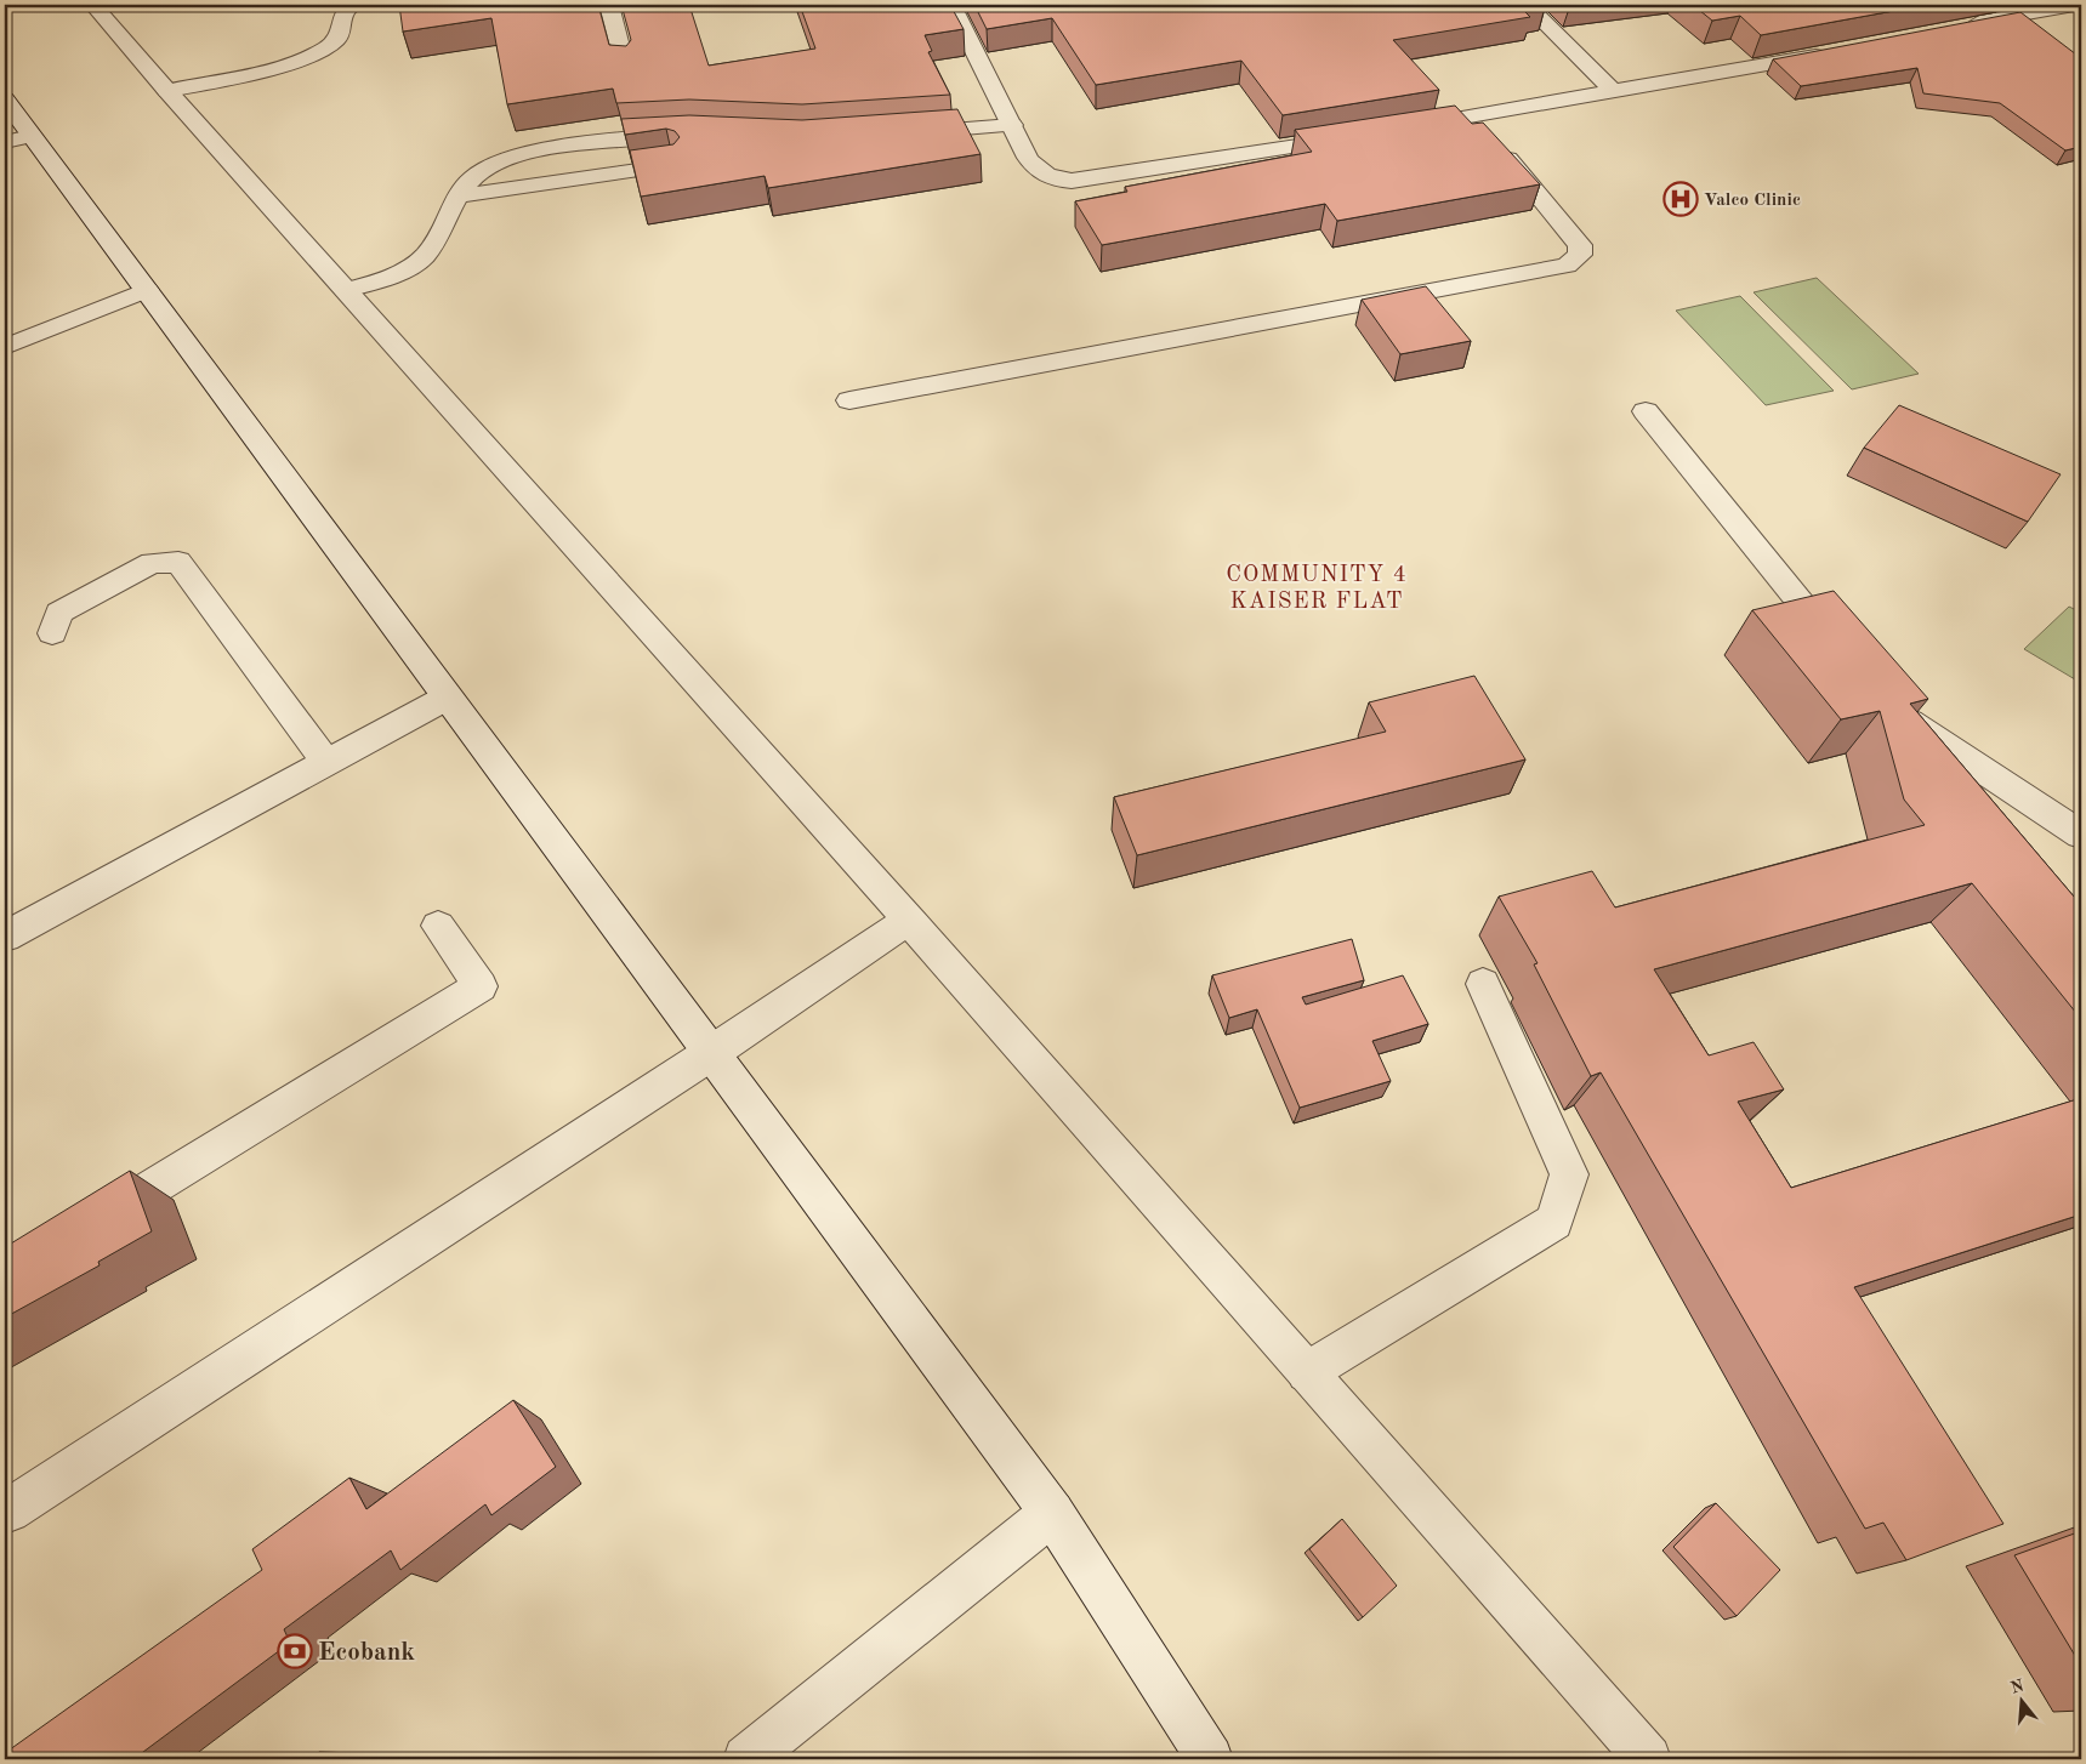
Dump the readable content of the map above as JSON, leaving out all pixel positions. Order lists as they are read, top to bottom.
{
  "districts": ["COMMUNITY 4 KAISER FLAT"],
  "places": {
    "hospital": ["Valco Clinic"],
    "bank": ["Ecobank"]
  },
  "north": "top"
}
